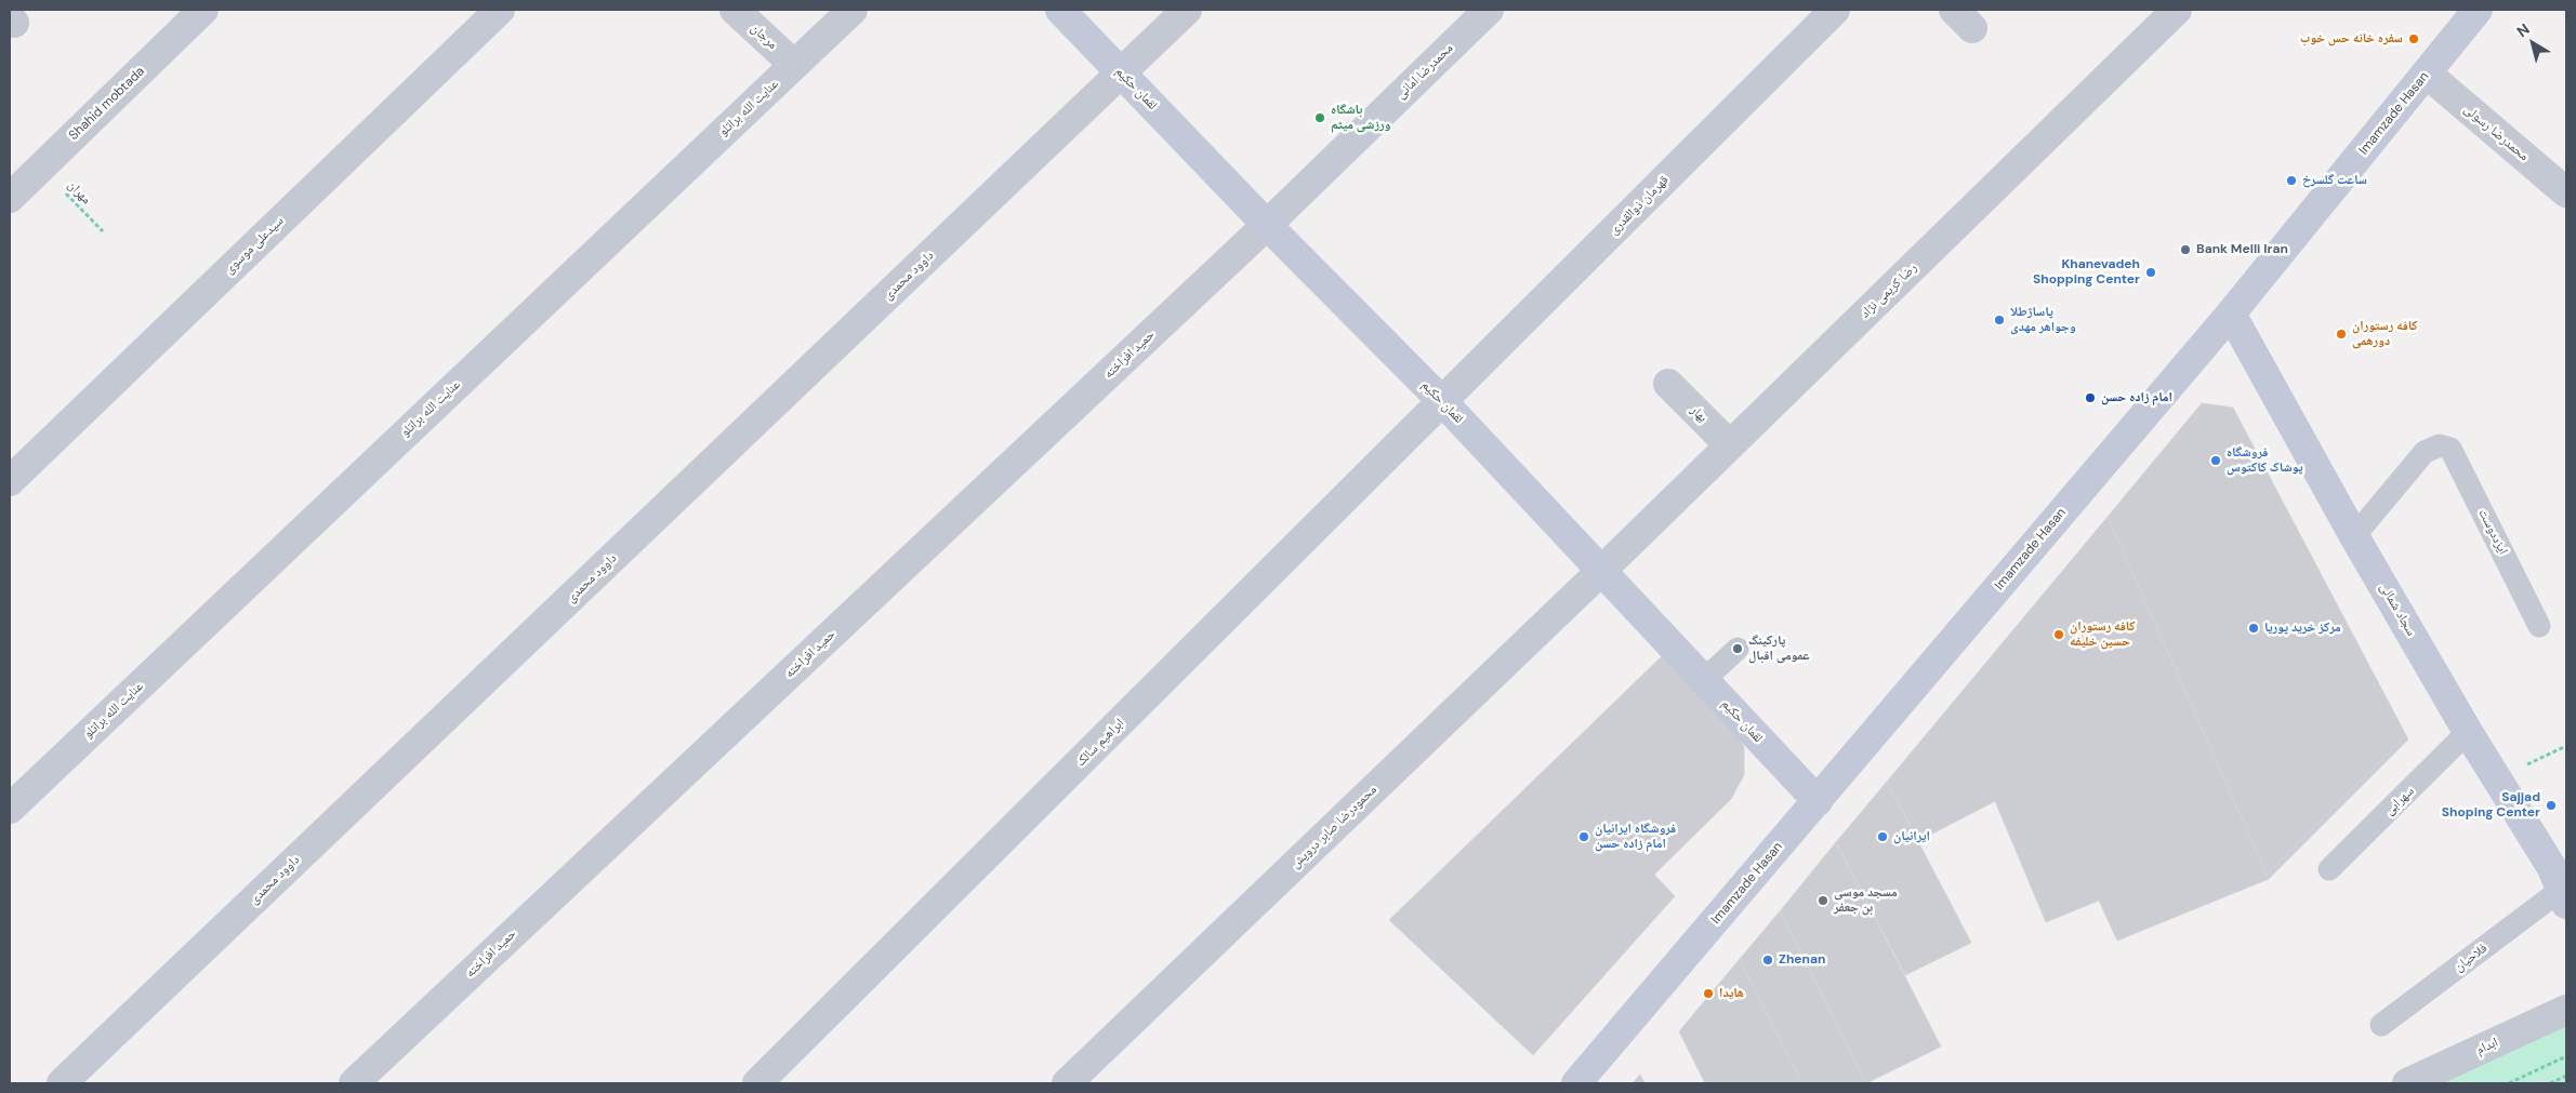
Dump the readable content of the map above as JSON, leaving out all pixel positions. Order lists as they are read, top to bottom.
{
  "streets": {
    "main road": ["لقمان حکیم", "Imamzade Hasan", "سجاد شمالی"],
    "street": [
      "مرجان",
      "محمدرضا امانی",
      "Shahid mobtada",
      "عنایت الله براتلو",
      "محمدرضا رسولی",
      "قهرمان ذوالقدری",
      "سیدعلی موسوی",
      "داوود محمدی",
      "رضا کریمی نژاد",
      "حمید افراخته",
      "بهار",
      "ابراهیم سالک",
      "محمودرضا صابر درویش",
      "ابدام"
    ],
    "lane": ["ایزددوست", "سهرابی", "فلاحیان"],
    "path": ["مهران"]
  },
  "crossings": [
    ["مرجان", "عنایت الله براتلو"],
    ["محمدرضا امانی", "لقمان حکیم"],
    ["محمدرضا امانی", "حمید افراخته"],
    ["لقمان حکیم", "Imamzade Hasan"],
    ["لقمان حکیم", "قهرمان ذوالقدری"],
    ["لقمان حکیم", "داوود محمدی"],
    ["لقمان حکیم", "رضا کریمی نژاد"],
    ["لقمان حکیم", "حمید افراخته"],
    ["لقمان حکیم", "ابراهیم سالک"],
    ["لقمان حکیم", "محمودرضا صابر درویش"],
    ["Shahid mobtada", "مهران"],
    ["Imamzade Hasan", "محمدرضا رسولی"],
    ["Imamzade Hasan", "سجاد شمالی"],
    ["قهرمان ذوالقدری", "ابراهیم سالک"],
    ["رضا کریمی نژاد", "بهار"],
    ["رضا کریمی نژاد", "محمودرضا صابر درویش"],
    ["ایزددوست", "سجاد شمالی"],
    ["سجاد شمالی", "سهرابی"],
    ["سجاد شمالی", "فلاحیان"]
  ],
  "places": [
    "سفره خانه حس خوب",
    "باشگاه ورزشی میثم",
    "ساعت گلسرخ",
    "Bank Melli Iran",
    "Khanevadeh Shopping Center",
    "پاساژطلا وجواهر مهدی",
    "کافه رستوران دورهمی",
    "امام زاده حسن",
    "فروشگاه پوشاک کاکتوس",
    "مرکز خرید پوریا",
    "کافه رستوران حسین خلیفه",
    "پارکینگ عمومی اقبال",
    "Sajjad Shoping Center",
    "فروشگاه ایرانیان امام زاده حسن",
    "ایرانیان",
    "مسجد موسی بن جعفر",
    "Zhenan",
    "هایدا"
  ],
  "north": "top left"
}
